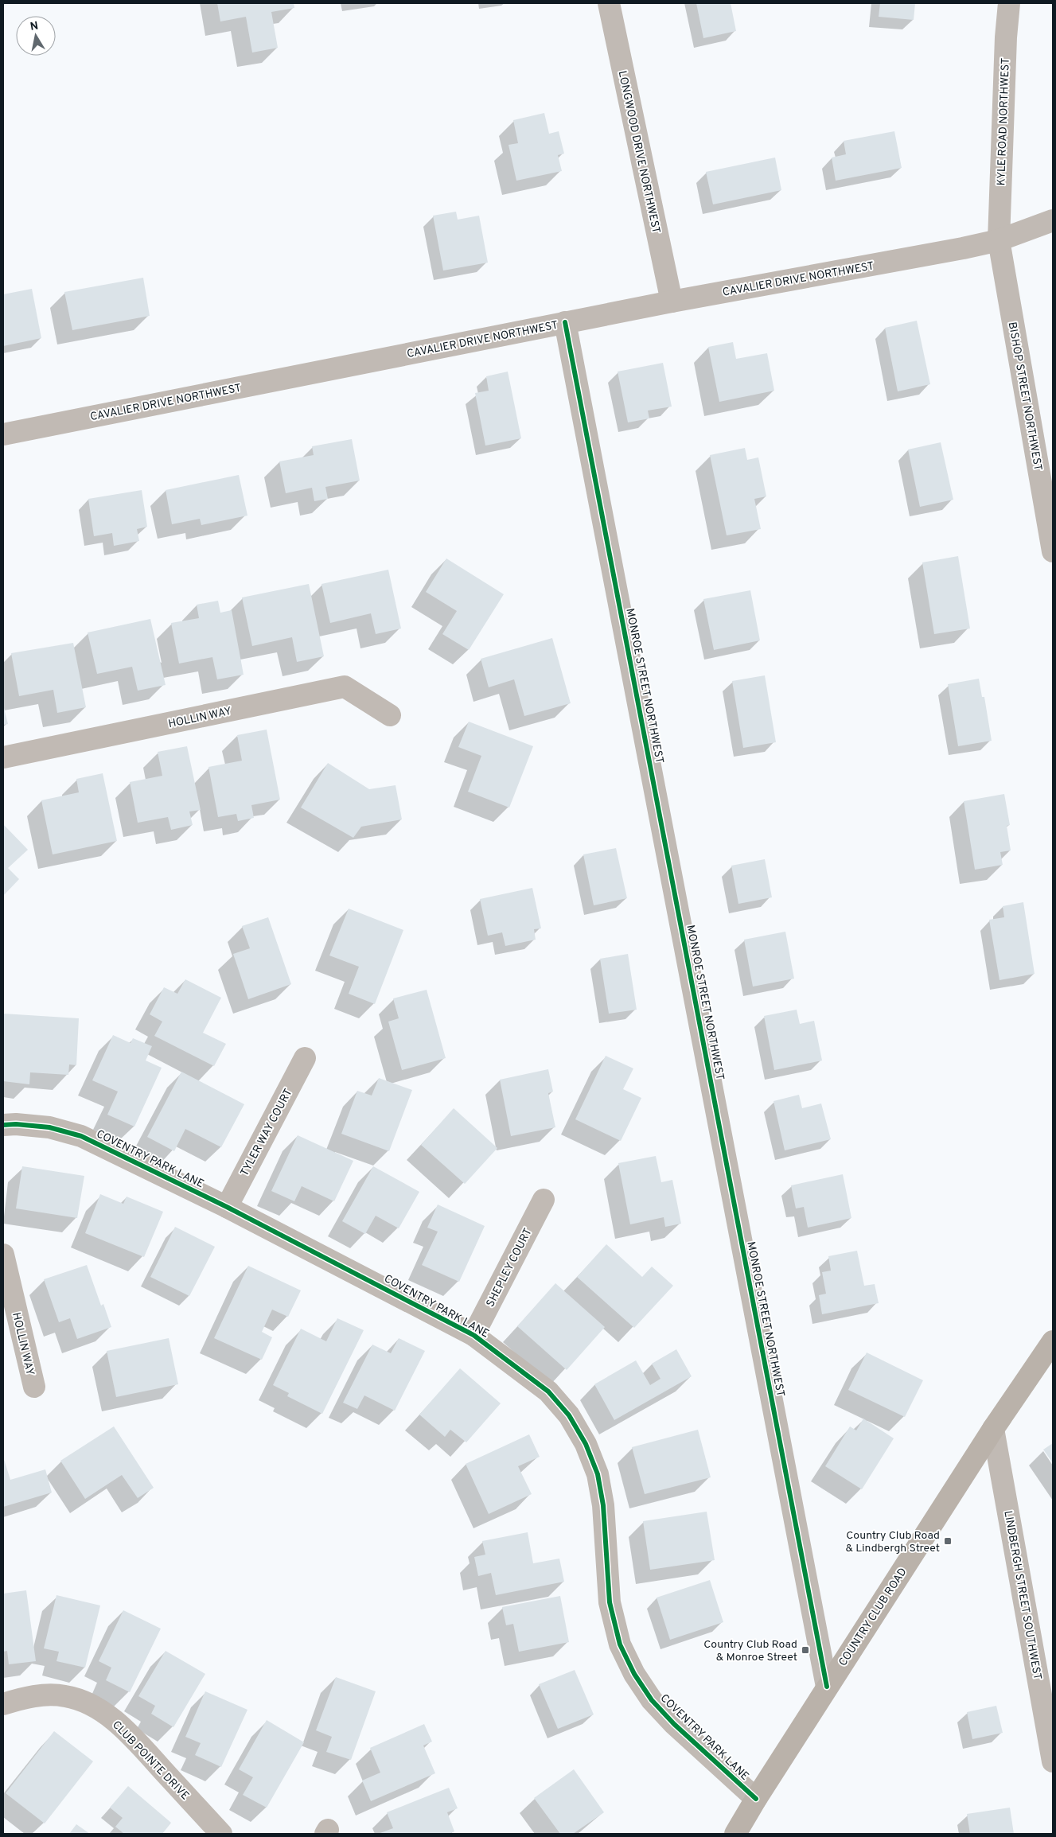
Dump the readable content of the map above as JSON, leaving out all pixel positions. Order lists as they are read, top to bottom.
{
  "streets": {
    "main road": ["COUNTRY CLUB ROAD"],
    "street": [
      "KYLE ROAD NORTHWEST",
      "LONGWOOD DRIVE NORTHWEST",
      "CAVALIER DRIVE NORTHWEST",
      "BISHOP STREET NORTHWEST",
      "MONROE STREET NORTHWEST",
      "HOLLIN WAY",
      "TYLER WAY COURT",
      "COVENTRY PARK LANE",
      "SHEPLEY COURT",
      "LINDBERGH STREET SOUTHWEST",
      "CLUB POINTE DRIVE"
    ]
  },
  "crossings": [
    ["KYLE ROAD NORTHWEST", "CAVALIER DRIVE NORTHWEST"],
    ["KYLE ROAD NORTHWEST", "BISHOP STREET NORTHWEST"],
    ["LONGWOOD DRIVE NORTHWEST", "CAVALIER DRIVE NORTHWEST"],
    ["CAVALIER DRIVE NORTHWEST", "BISHOP STREET NORTHWEST"],
    ["CAVALIER DRIVE NORTHWEST", "MONROE STREET NORTHWEST"],
    ["MONROE STREET NORTHWEST", "COUNTRY CLUB ROAD"],
    ["TYLER WAY COURT", "COVENTRY PARK LANE"],
    ["COVENTRY PARK LANE", "SHEPLEY COURT"],
    ["COVENTRY PARK LANE", "COUNTRY CLUB ROAD"],
    ["LINDBERGH STREET SOUTHWEST", "COUNTRY CLUB ROAD"]
  ],
  "places": {
    "transit": ["Country Club Road & Lindbergh Street", "Country Club Road & Monroe Street"]
  },
  "north": "top"
}
